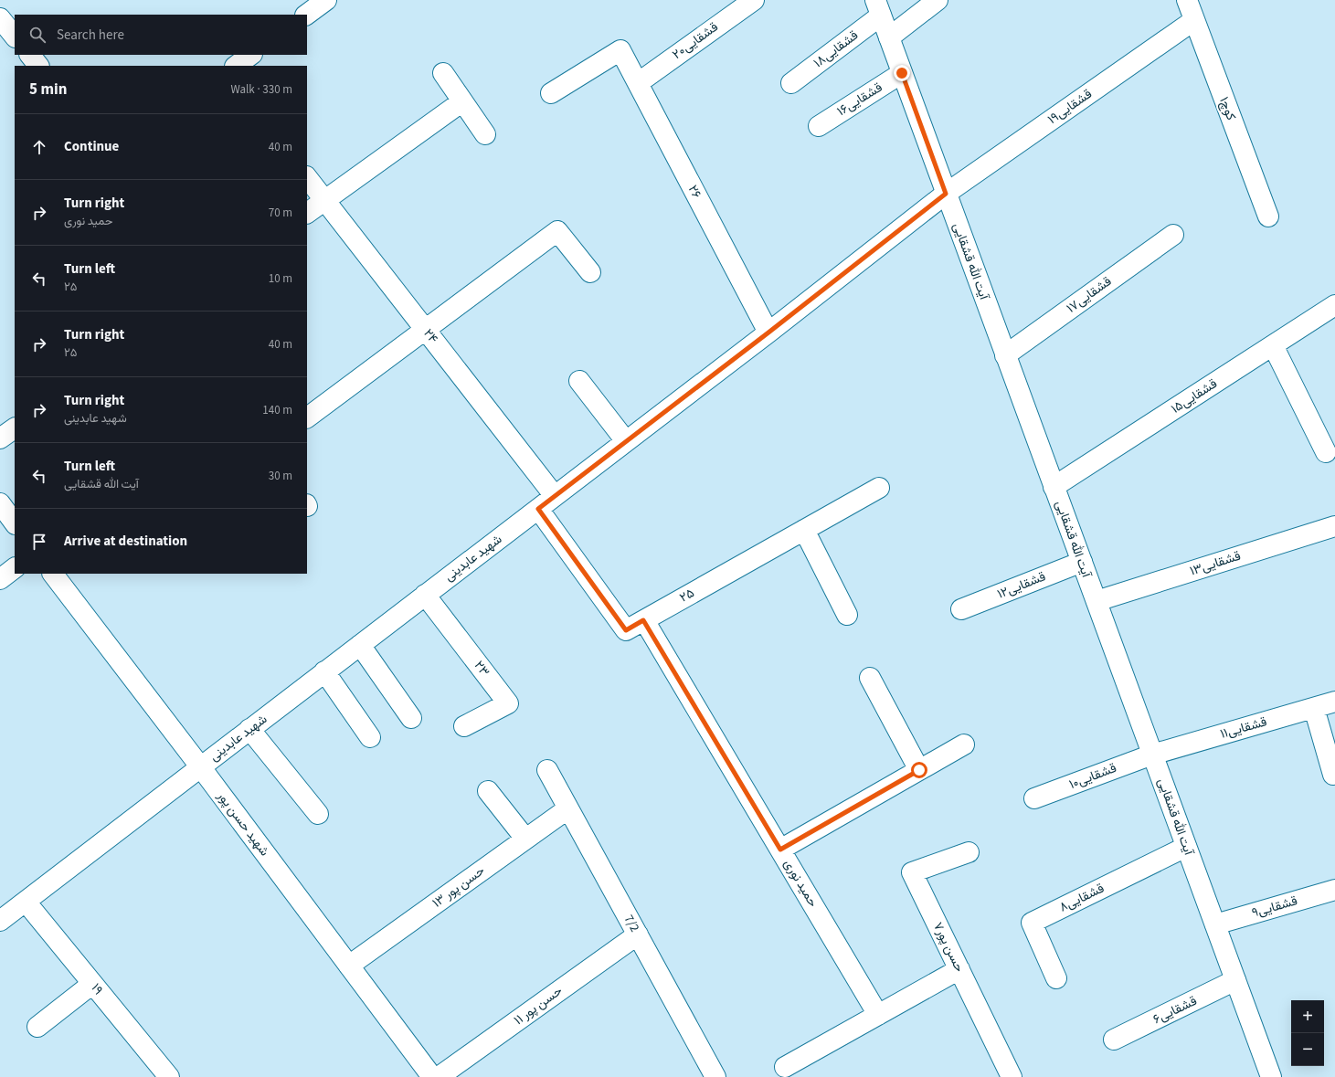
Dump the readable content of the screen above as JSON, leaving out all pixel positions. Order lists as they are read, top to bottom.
{
  "streets": {
    "street": [
      "۲۰قشقایی",
      "۱۸قشقایی",
      "۱۶قشقایی",
      "۱۹قشقایی",
      "کوچ۱",
      "۲۶",
      "آیت الله قشقایی",
      "۱۷قشقایی",
      "۲۴",
      "۱۵قشقایی",
      "شهید عابدینی",
      "قشقایی۱۳",
      "قشقایی۱۲",
      "۲۵",
      "۲۳",
      "۱۱قشقایی",
      "۱۰قشقایی",
      "شهید حسن پور",
      "حمید نوری",
      "۱۳ حسن پور",
      "۸قشقایی",
      "۹قشقایی",
      "7/2",
      "حسن پور۷",
      "۱۹",
      "۱۱ حسن پور",
      "۶قشقایی"
    ]
  },
  "crossings": [
    ["۲۰قشقایی", "۲۶"],
    ["۱۸قشقایی", "آیت الله قشقایی"],
    ["۱۶قشقایی", "آیت الله قشقایی"],
    ["۱۹قشقایی", "کوچ۱"],
    ["۱۹قشقایی", "آیت الله قشقایی"],
    ["۱۹قشقایی", "شهید عابدینی"],
    ["۲۶", "شهید عابدینی"],
    ["آیت الله قشقایی", "۱۷قشقایی"],
    ["آیت الله قشقایی", "۱۵قشقایی"],
    ["آیت الله قشقایی", "شهید عابدینی"],
    ["آیت الله قشقایی", "قشقایی۱۳"],
    ["آیت الله قشقایی", "قشقایی۱۲"],
    ["آیت الله قشقایی", "۱۱قشقایی"],
    ["آیت الله قشقایی", "۱۰قشقایی"],
    ["آیت الله قشقایی", "۸قشقایی"],
    ["آیت الله قشقایی", "۹قشقایی"],
    ["آیت الله قشقایی", "۶قشقایی"],
    ["۲۴", "شهید عابدینی"],
    ["شهید عابدینی", "۲۵"],
    ["شهید عابدینی", "۲۳"],
    ["شهید عابدینی", "شهید حسن پور"],
    ["شهید عابدینی", "۱۹"],
    ["۲۵", "حمید نوری"],
    ["۱۱قشقایی", "۱۰قشقایی"],
    ["شهید حسن پور", "۱۳ حسن پور"],
    ["۱۳ حسن پور", "7/2"],
    ["7/2", "۱۱ حسن پور"]
  ],
  "page": {
    "search": "Search here",
    "heading": ["5 min", "Walk · 330 m"],
    "list": [
      ["Continue", "40 m"],
      ["Turn right", "حمید نوری", "70 m"],
      ["Turn left", "۲۵", "10 m"],
      ["Turn right", "۲۵", "40 m"],
      ["Turn right", "شهید عابدینی", "140 m"],
      ["Turn left", "آیت الله قشقایی", "30 m"],
      "Arrive at destination"
    ],
    "map_buttons": ["+", "−"]
  }
}
